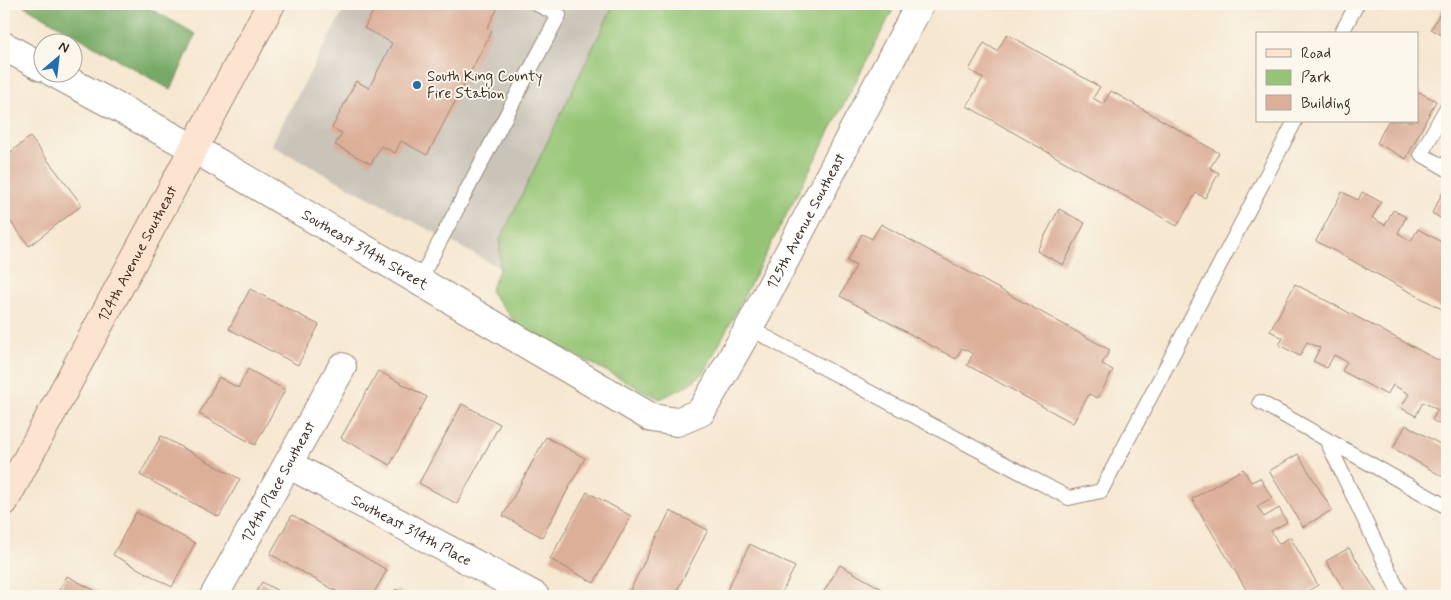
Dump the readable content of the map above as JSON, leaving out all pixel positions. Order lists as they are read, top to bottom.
{
  "streets": {
    "street": [
      "125th Avenue Southeast",
      "Southeast 314th Street",
      "124th Avenue Southeast",
      "124th Place Southeast",
      "Southeast 314th Place"
    ]
  },
  "crossings": [
    ["125th Avenue Southeast", "Southeast 314th Street"],
    ["Southeast 314th Street", "124th Avenue Southeast"],
    ["124th Place Southeast", "Southeast 314th Place"]
  ],
  "places": ["South King County Fire Station"],
  "legend": ["Road", "Park", "Building"],
  "north": "top right"
}
